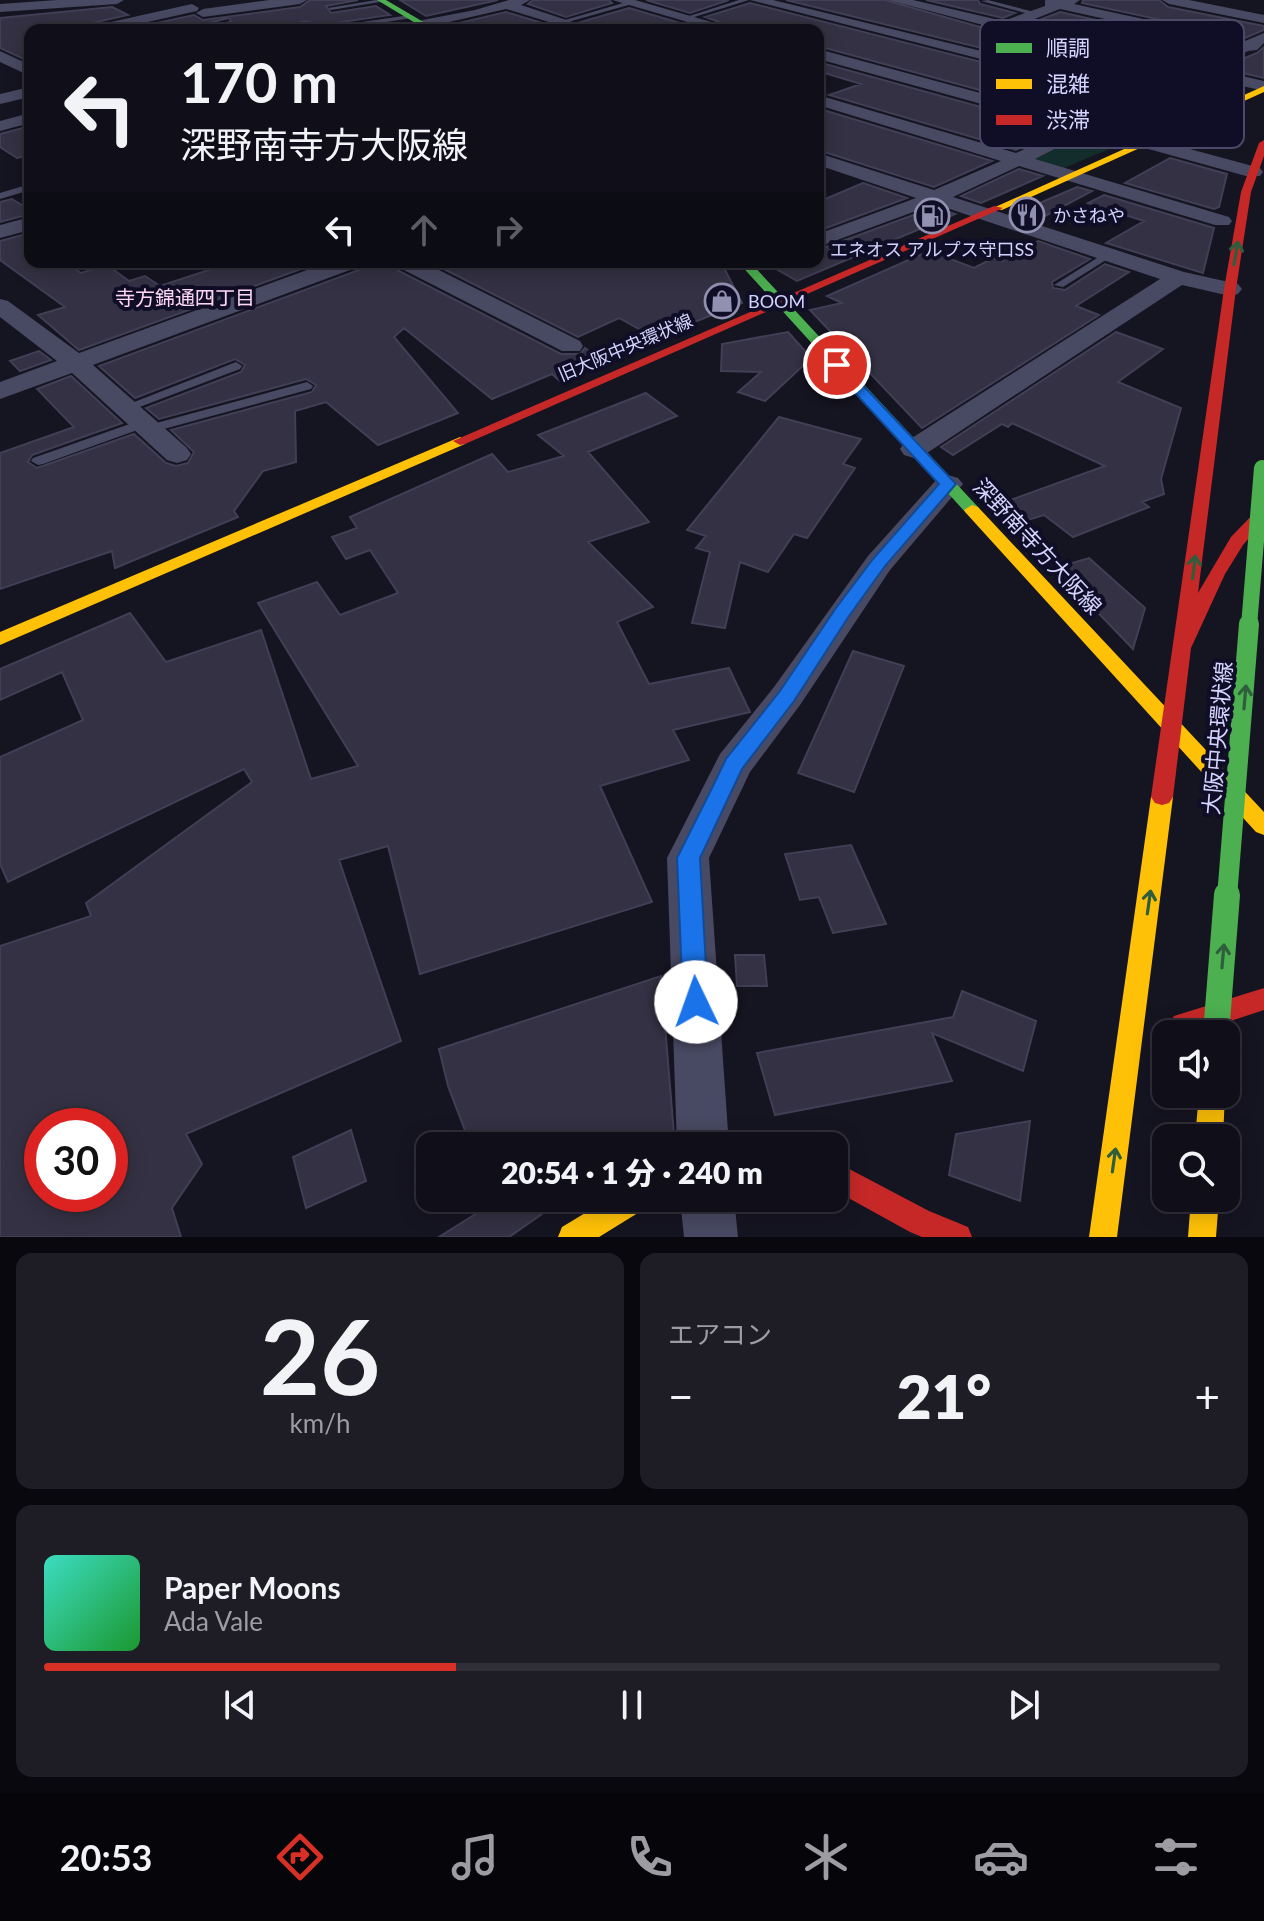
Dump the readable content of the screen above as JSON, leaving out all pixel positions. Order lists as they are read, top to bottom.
{
  "streets": {
    "main road": ["旧大阪中央環状線", "深野南寺方大阪線", "大阪中央環状線"]
  },
  "crossings": [
    ["旧大阪中央環状線", "深野南寺方大阪線"]
  ],
  "districts": ["寺方錦通四丁目"],
  "places": {
    "restaurant": ["かさねや"],
    "fuel station": ["エネオス アルプス守口SS"],
    "shop": ["BOOM"]
  },
  "legend": ["順調", "混雑", "渋滞"],
  "page": {
    "turn": ["170 m", "深野南寺方大阪線"],
    "limit": "30",
    "trip": "20:54 · 1 分 · 240 m",
    "tile": [
      ["26", "km/h"],
      "エアコン"
    ],
    "heat": ["−", "21°", "+"],
    "song": ["Paper Moons", "Ada Vale"],
    "tabs": "20:53"
  }
}
